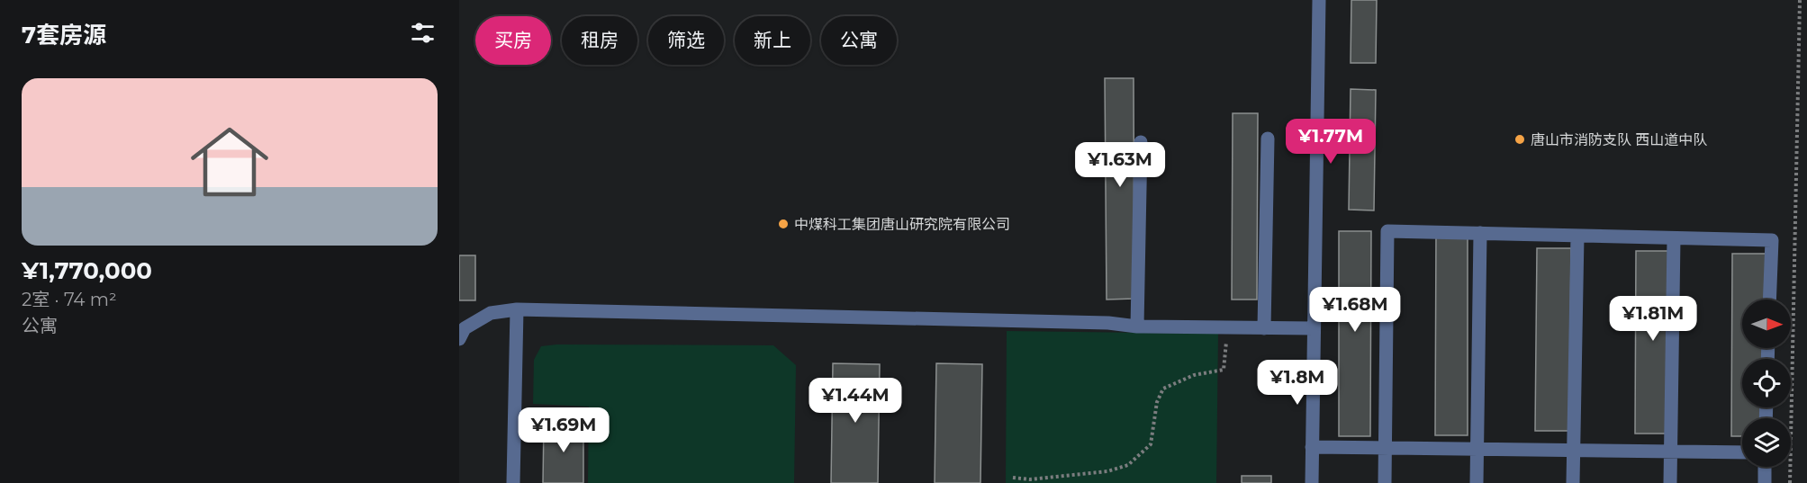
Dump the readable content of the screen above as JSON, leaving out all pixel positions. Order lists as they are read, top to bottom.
{
  "places": ["唐山市消防支队 西山道中队", "中煤科工集团唐山研究院有限公司"],
  "north": "right",
  "page": {
    "heading": "7套房源",
    "chip": [
      "买房",
      "租房",
      "筛选",
      "新上",
      "公寓"
    ],
    "list": [
      {
        "name": "¥1,770,000",
        "note": "2室 · 74 m² · 公寓"
      }
    ],
    "price": [
      "¥1.77M",
      "¥1.63M",
      "¥1.68M",
      "¥1.81M",
      "¥1.8M",
      "¥1.44M",
      "¥1.69M"
    ]
  }
}
